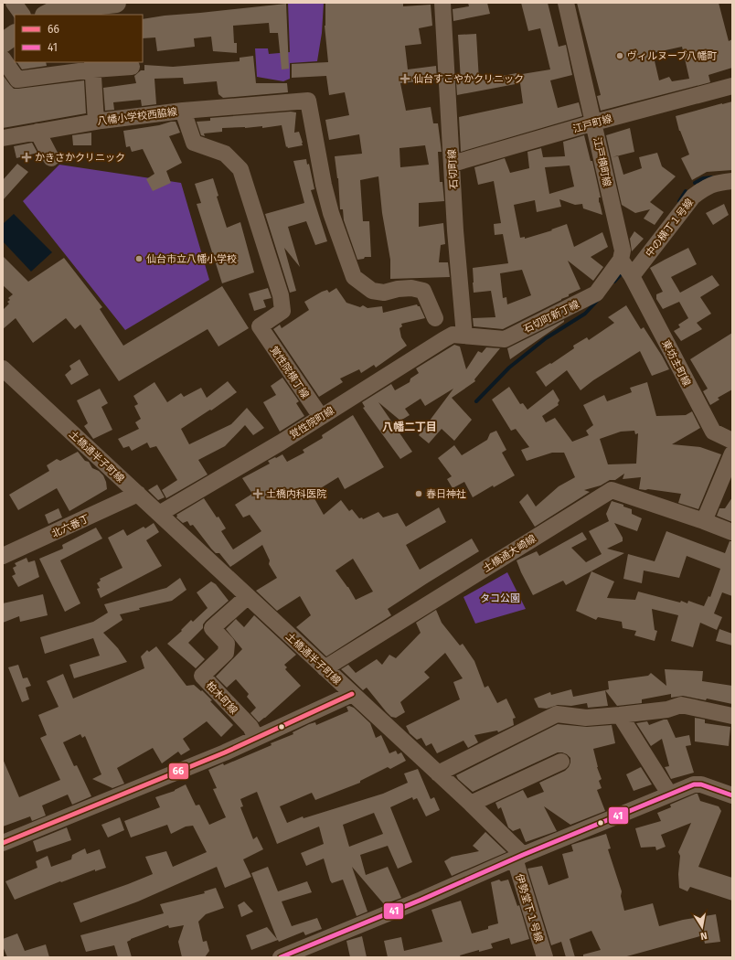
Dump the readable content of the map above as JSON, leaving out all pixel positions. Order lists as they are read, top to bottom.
{
  "streets": {
    "street": [
      "八幡小学校西脇線",
      "江戸町線",
      "江戸横町線",
      "石切町線",
      "中の横丁１号線",
      "石切町新丁線",
      "東坊主町線",
      "覚性院横丁線",
      "覚性院町線",
      "土橋通半子町線",
      "北六番丁",
      "土橋通大崎線",
      "柏木町線",
      "伊勢堂下１号線"
    ]
  },
  "crossings": [
    ["八幡小学校西脇線", "覚性院横丁線"],
    ["江戸町線", "江戸横町線"],
    ["江戸町線", "石切町線"],
    ["江戸横町線", "中の横丁１号線"],
    ["江戸横町線", "石切町新丁線"],
    ["江戸横町線", "東坊主町線"],
    ["石切町線", "石切町新丁線"],
    ["石切町線", "覚性院町線"],
    ["中の横丁１号線", "石切町新丁線"],
    ["中の横丁１号線", "東坊主町線"],
    ["石切町新丁線", "東坊主町線"],
    ["石切町新丁線", "覚性院町線"],
    ["覚性院横丁線", "覚性院町線"],
    ["覚性院町線", "土橋通半子町線"],
    ["土橋通半子町線", "北六番丁"],
    ["土橋通半子町線", "土橋通大崎線"],
    ["土橋通半子町線", "柏木町線"],
    ["土橋通半子町線", "伊勢堂下１号線"]
  ],
  "districts": ["八幡二丁目"],
  "parks": ["タコ公園"],
  "places": {
    "other": ["ヴィルヌーブ八幡町", "仙台市立八幡小学校", "春日神社"],
    "health": ["仙台すこやかクリニック", "かきさかクリニック", "土橋内科医院"]
  },
  "lines": ["transit line 66", "transit line 41"],
  "legend": ["66", "41"],
  "north": "bottom"
}
